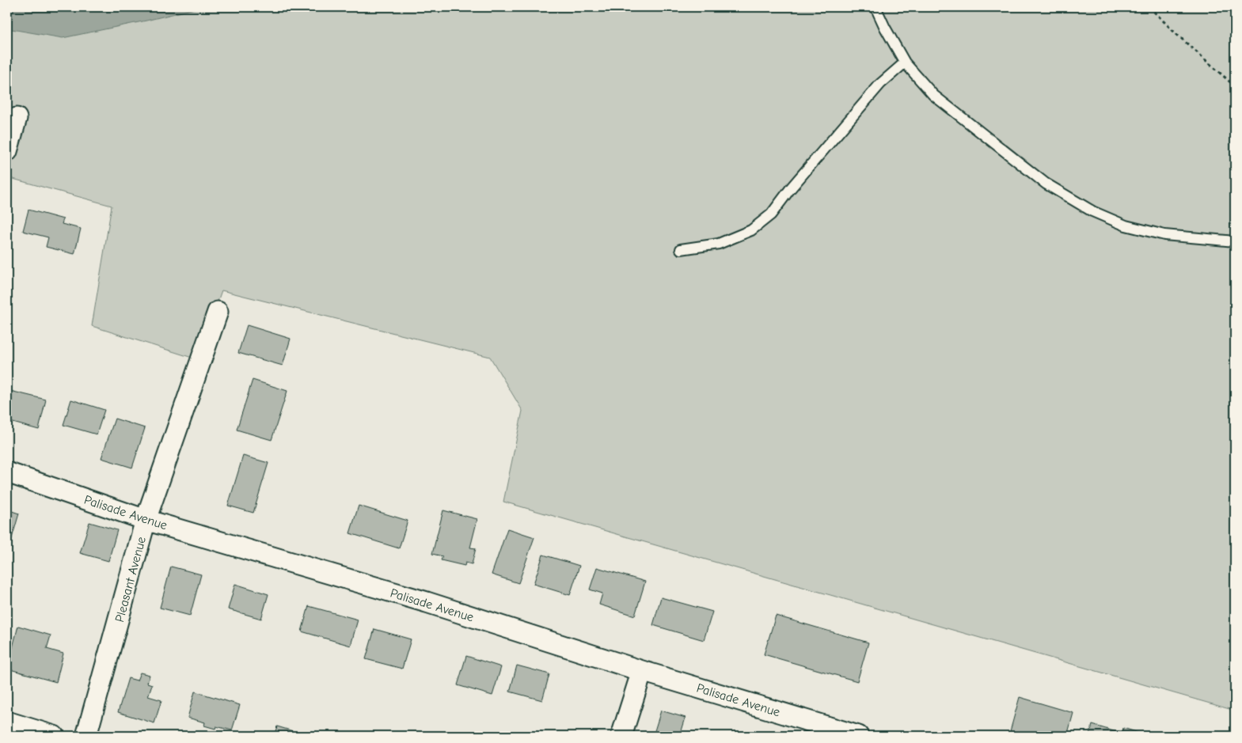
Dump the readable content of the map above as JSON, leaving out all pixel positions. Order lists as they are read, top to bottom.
{
  "streets": {
    "street": ["Palisade Avenue", "Pleasant Avenue"]
  },
  "crossings": [
    ["Palisade Avenue", "Pleasant Avenue"]
  ]
}
